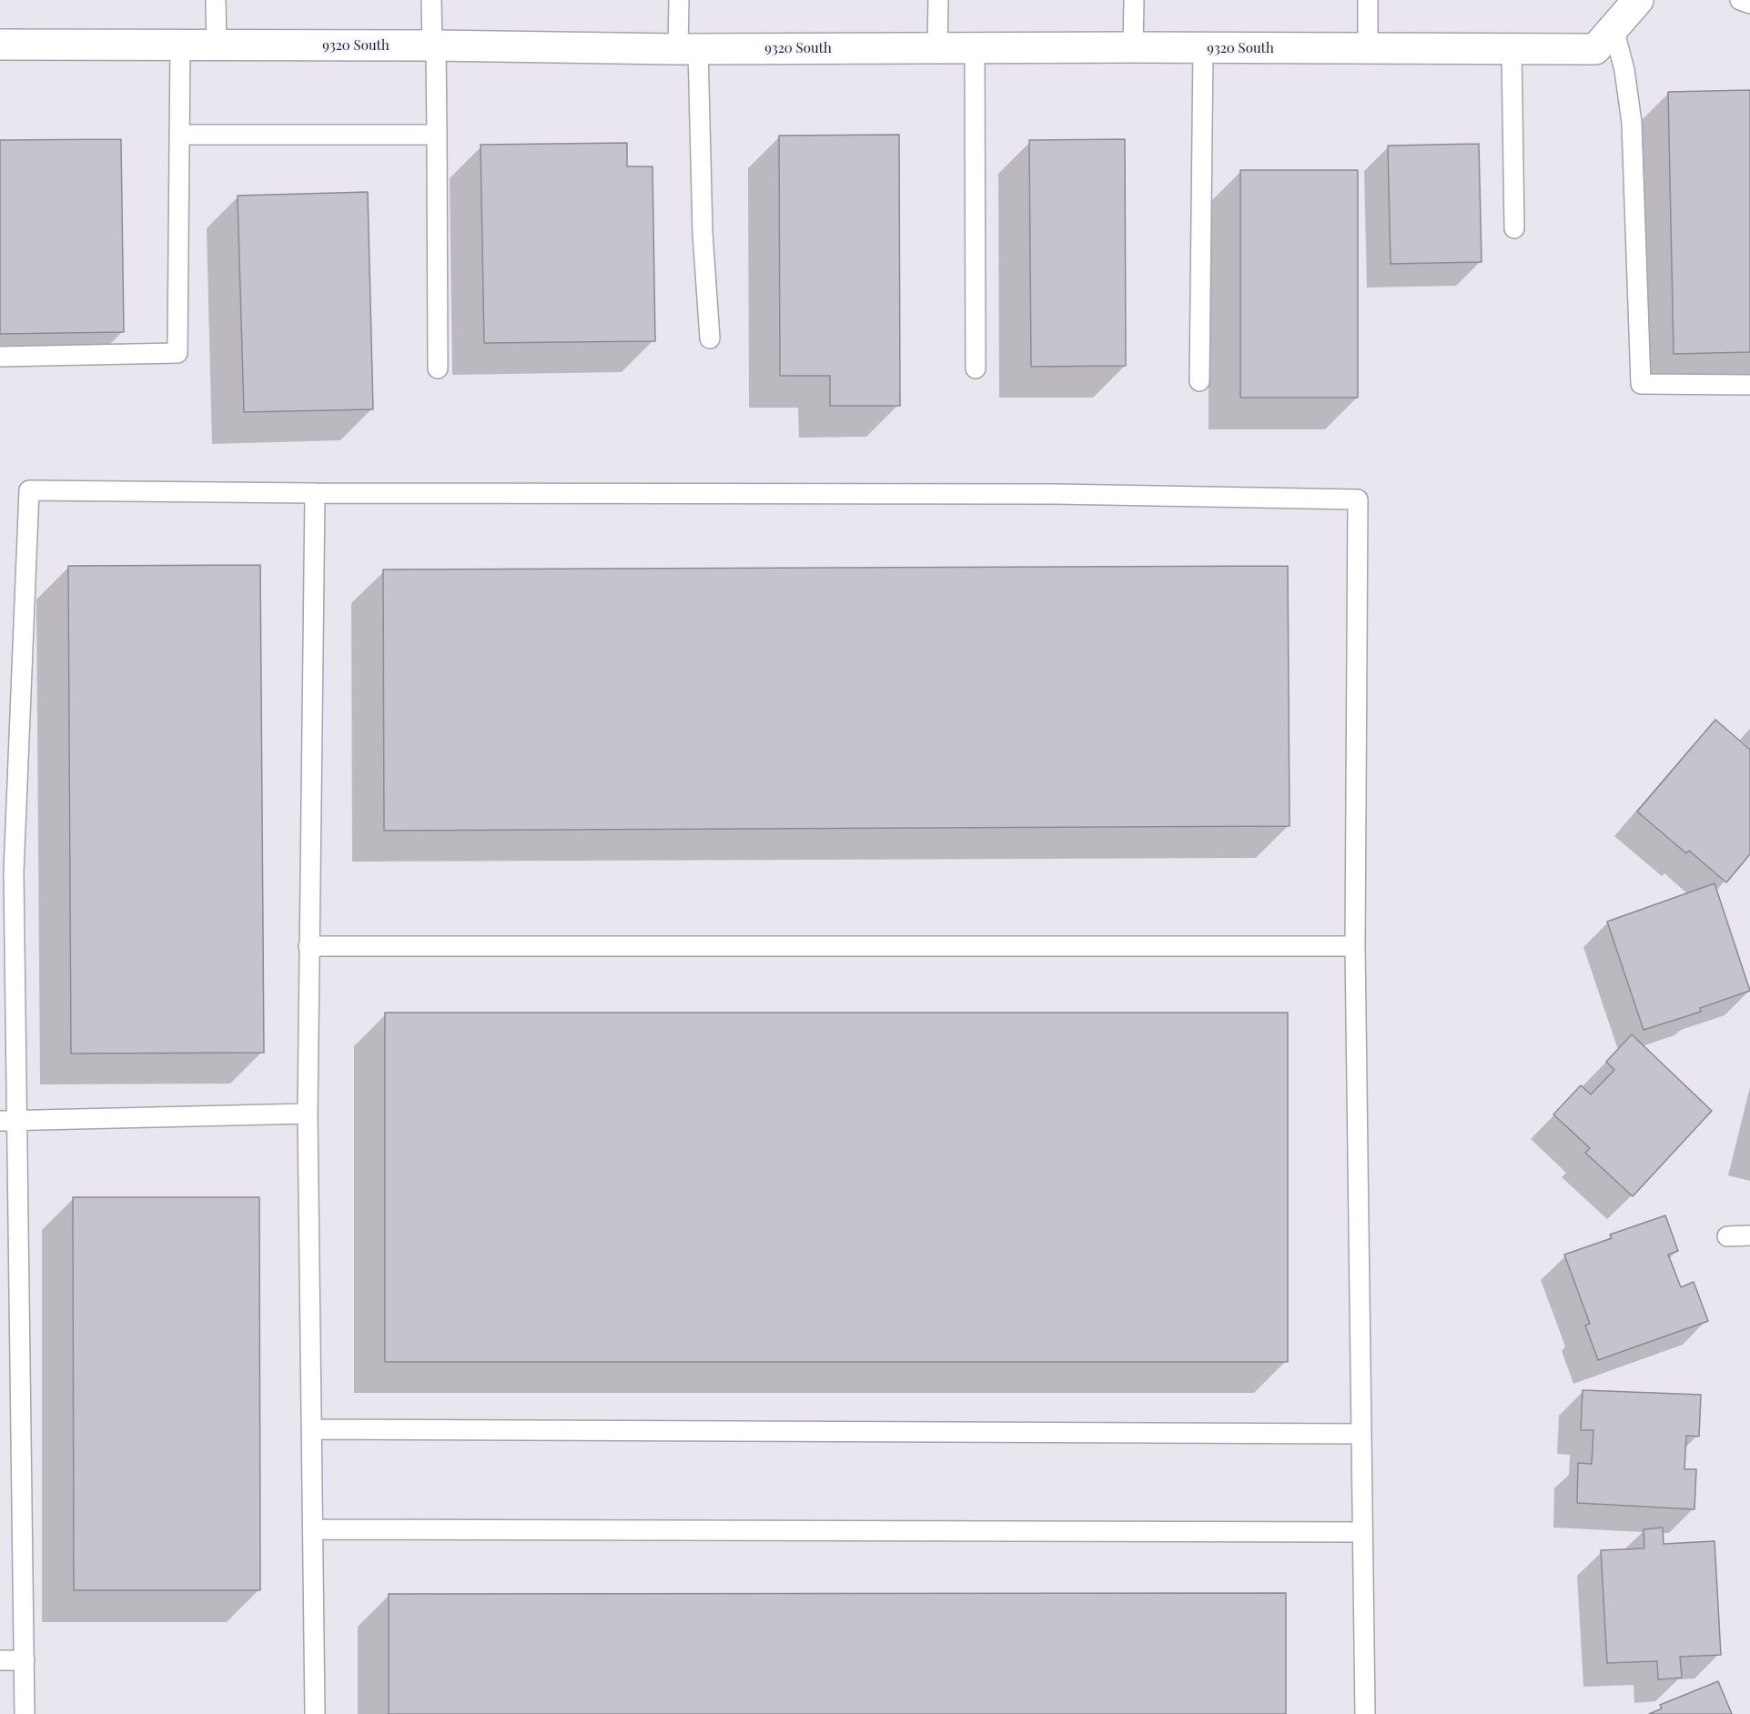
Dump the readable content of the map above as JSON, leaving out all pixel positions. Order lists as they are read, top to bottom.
{
  "streets": {
    "street": ["9320 South"]
  }
}
